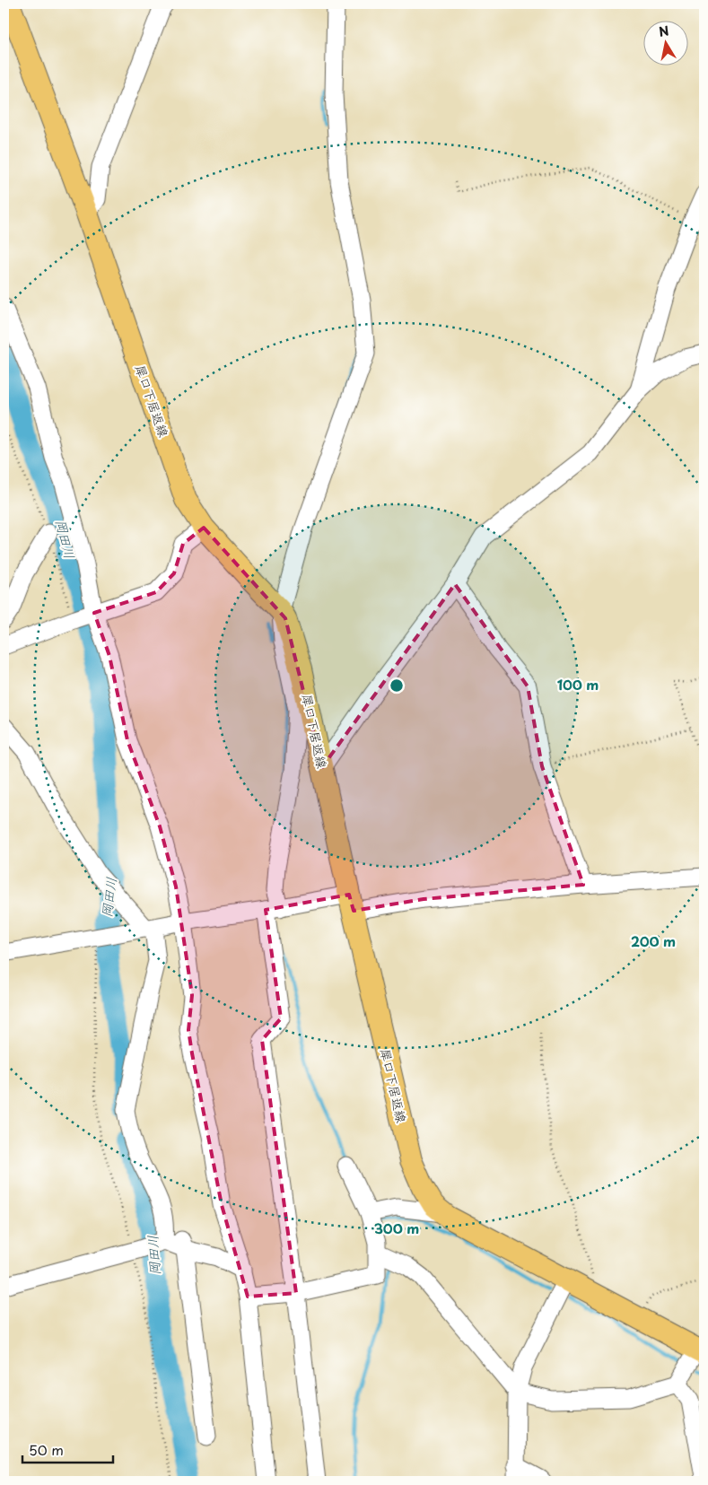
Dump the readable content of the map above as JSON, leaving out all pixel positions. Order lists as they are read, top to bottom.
{
  "streets": {
    "main road": ["犀口下居返線"]
  },
  "water": ["岡田川"],
  "scale_bar": "50 m",
  "north": "top",
  "rings": ["100 m", "200 m", "300 m"]
}
